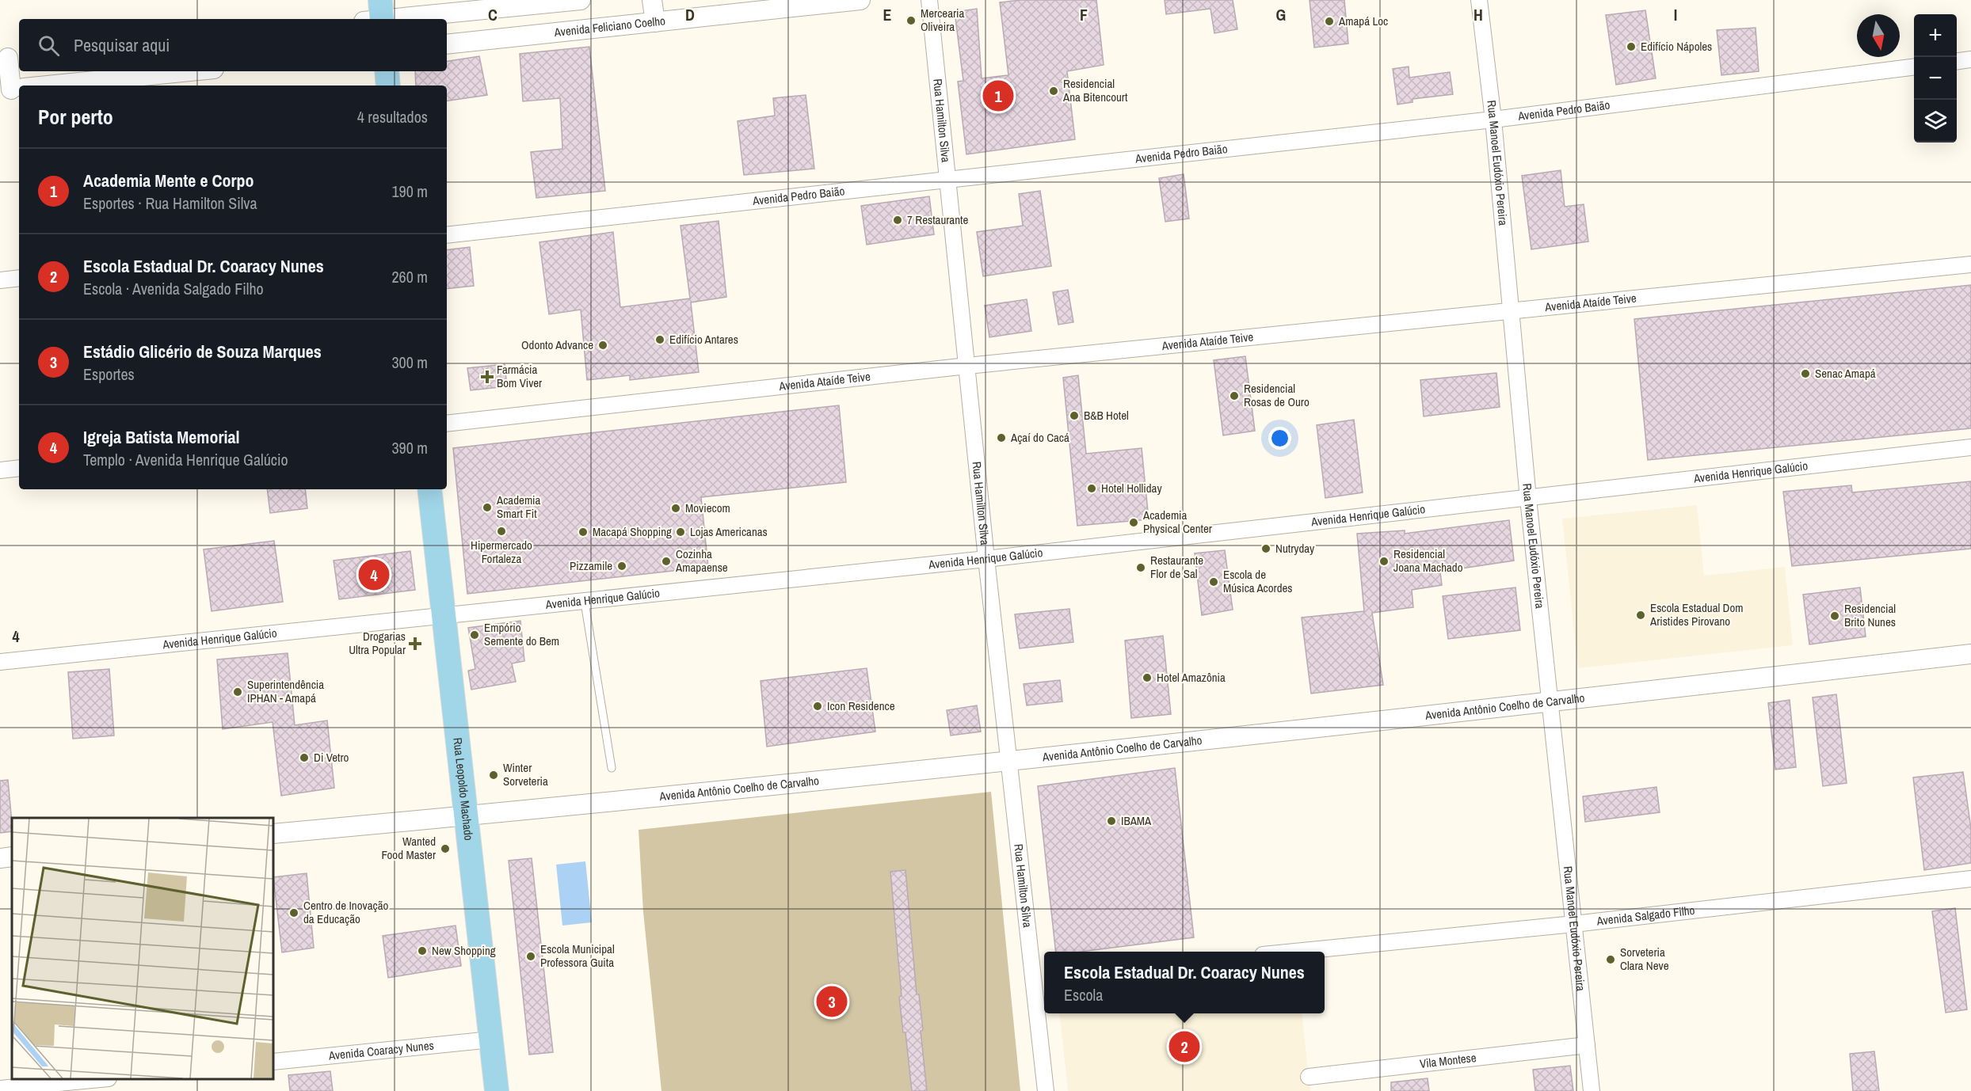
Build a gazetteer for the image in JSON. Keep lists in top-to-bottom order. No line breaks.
{"streets":{"main road":["Rua Leopoldo Machado"],"street":["Avenida Feliciano Coelho","Avenida Pedro Baião","Rua Hamilton Silva","Rua Manoel Eudóxio Pereira","Avenida Ataíde Teive","Avenida Henrique Galúcio","Avenida Antônio Coelho de Carvalho","Avenida Salgado Filho","Avenida Coaracy Nunes","Vila Montese"]},"crossings":[["Avenida Pedro Baião","Rua Hamilton Silva"],["Avenida Pedro Baião","Rua Manoel Eudóxio Pereira"],["Rua Hamilton Silva","Avenida Ataíde Teive"],["Rua Hamilton Silva","Avenida Henrique Galúcio"],["Rua Hamilton Silva","Avenida Antônio Coelho de Carvalho"],["Rua Manoel Eudóxio Pereira","Avenida Ataíde Teive"],["Rua Manoel Eudóxio Pereira","Avenida Henrique Galúcio"],["Rua Manoel Eudóxio Pereira","Avenida Antônio Coelho de Carvalho"],["Rua Manoel Eudóxio Pereira","Avenida Salgado Filho"],["Rua Manoel Eudóxio Pereira","Vila Montese"],["Avenida Henrique Galúcio","Rua Leopoldo Machado"],["Avenida Antônio Coelho de Carvalho","Rua Leopoldo Machado"],["Rua Leopoldo Machado","Avenida Coaracy Nunes"]],"places":{"other":["Mercearia Oliveira","Amapá Loc","Edifício Nápoles","Residencial Ana Bitencourt","7 Restaurante","Edifício Antares","Odonto Advance","Senac Amapá","Residencial Rosas de Ouro","B&B Hotel","Açaí do Cacá","Hotel Holliday","Academia Smart Fit","Moviecom","Academia Physical Center","Hipermercado Fortaleza","Macapá Shopping","Lojas Americanas","Nutryday","Cozinha Amapaense","Residencial Joana Machado","Pizzamile","Restaurante Flor de Sal","Escola de Música Acordes","Escola Estadual Dom Aristides Pirovano","Residencial Brito Nunes","Empório Semente do Bem","Hotel Amazônia","Superintendência IPHAN - Amapá","Icon Residence","Di Vetro","Winter Sorveteria","IBAMA","Wanted Food Master","Centro de Inovação da Educação","New Shopping","Escola Municipal Professora Guita","Sorveteria Clara Neve"],"health":["Farmácia Bom Viver","Drogarias Ultra Popular"]},"north":"bottom","page":{"map_buttons":["+","−"],"search":"Pesquisar aqui","pins":["1","4","3","2"],"heading":["Por perto","4 resultados"],"list":[{"mark":"1","name":"Academia Mente e Corpo","note":"Esportes · Rua Hamilton Silva","value":"190 m"},{"mark":"2","name":"Escola Estadual Dr. Coaracy Nunes","note":"Escola · Avenida Salgado Filho","value":"260 m"},{"mark":"3","name":"Estádio Glicério de Souza Marques","note":"Esportes","value":"300 m"},{"mark":"4","name":"Igreja Batista Memorial","note":"Templo · Avenida Henrique Galúcio","value":"390 m"}],"popup":["Escola Estadual Dr. Coaracy Nunes","Escola"]},"grid":{"columns":["C","D","E","F","G","H","I"],"rows":["4"]}}
